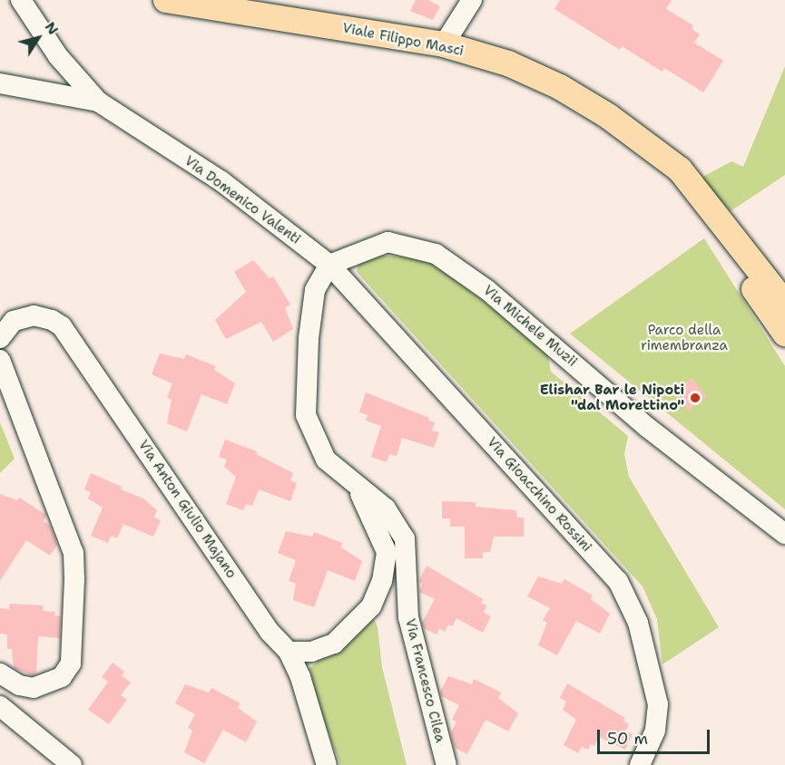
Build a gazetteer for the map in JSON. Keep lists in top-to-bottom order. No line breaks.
{"streets":{"main road":["Viale Filippo Masci"],"street":["Via Domenico Valenti","Via Michele Muzii","Via Gioacchino Rossini","Via Anton Giulio Majano","Via Francesco Cilea"]},"crossings":[["Via Domenico Valenti","Via Michele Muzii"],["Via Domenico Valenti","Via Gioacchino Rossini"],["Via Domenico Valenti","Via Francesco Cilea"],["Via Michele Muzii","Via Gioacchino Rossini"],["Via Michele Muzii","Via Francesco Cilea"],["Via Gioacchino Rossini","Via Francesco Cilea"],["Via Anton Giulio Majano","Via Francesco Cilea"]],"parks":["Parco della rimembranza"],"places":["Elishar Bar le Nipoti \"dal Morettino\""],"scale_bar":"50 m","north":"top right"}
